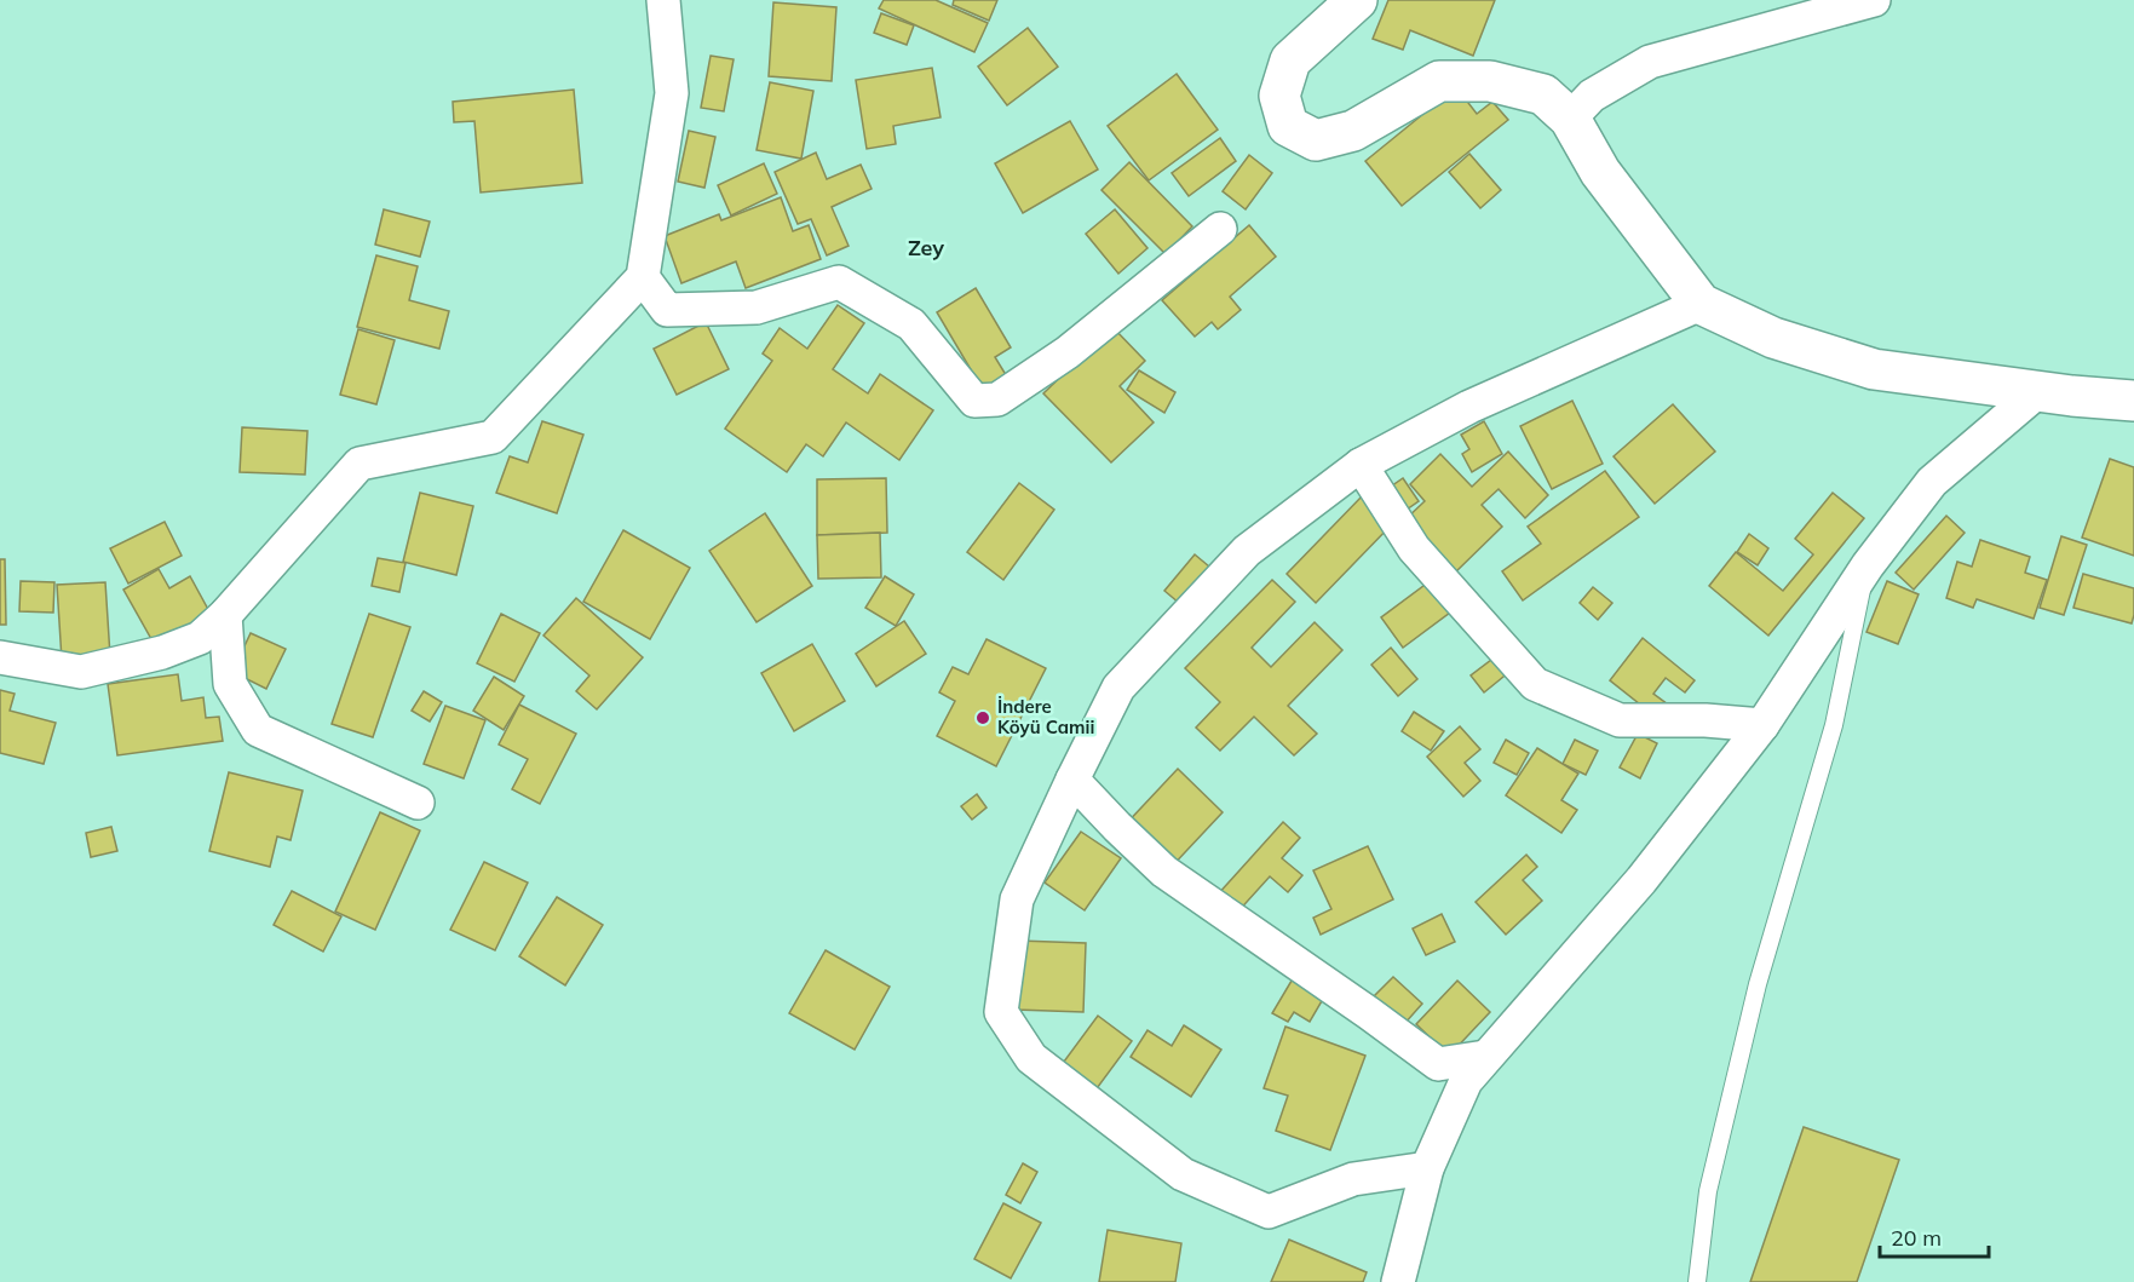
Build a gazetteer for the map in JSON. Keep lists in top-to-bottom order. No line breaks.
{"districts":["Zey"],"places":["İndere Köyü Camii"],"scale_bar":"20 m"}
